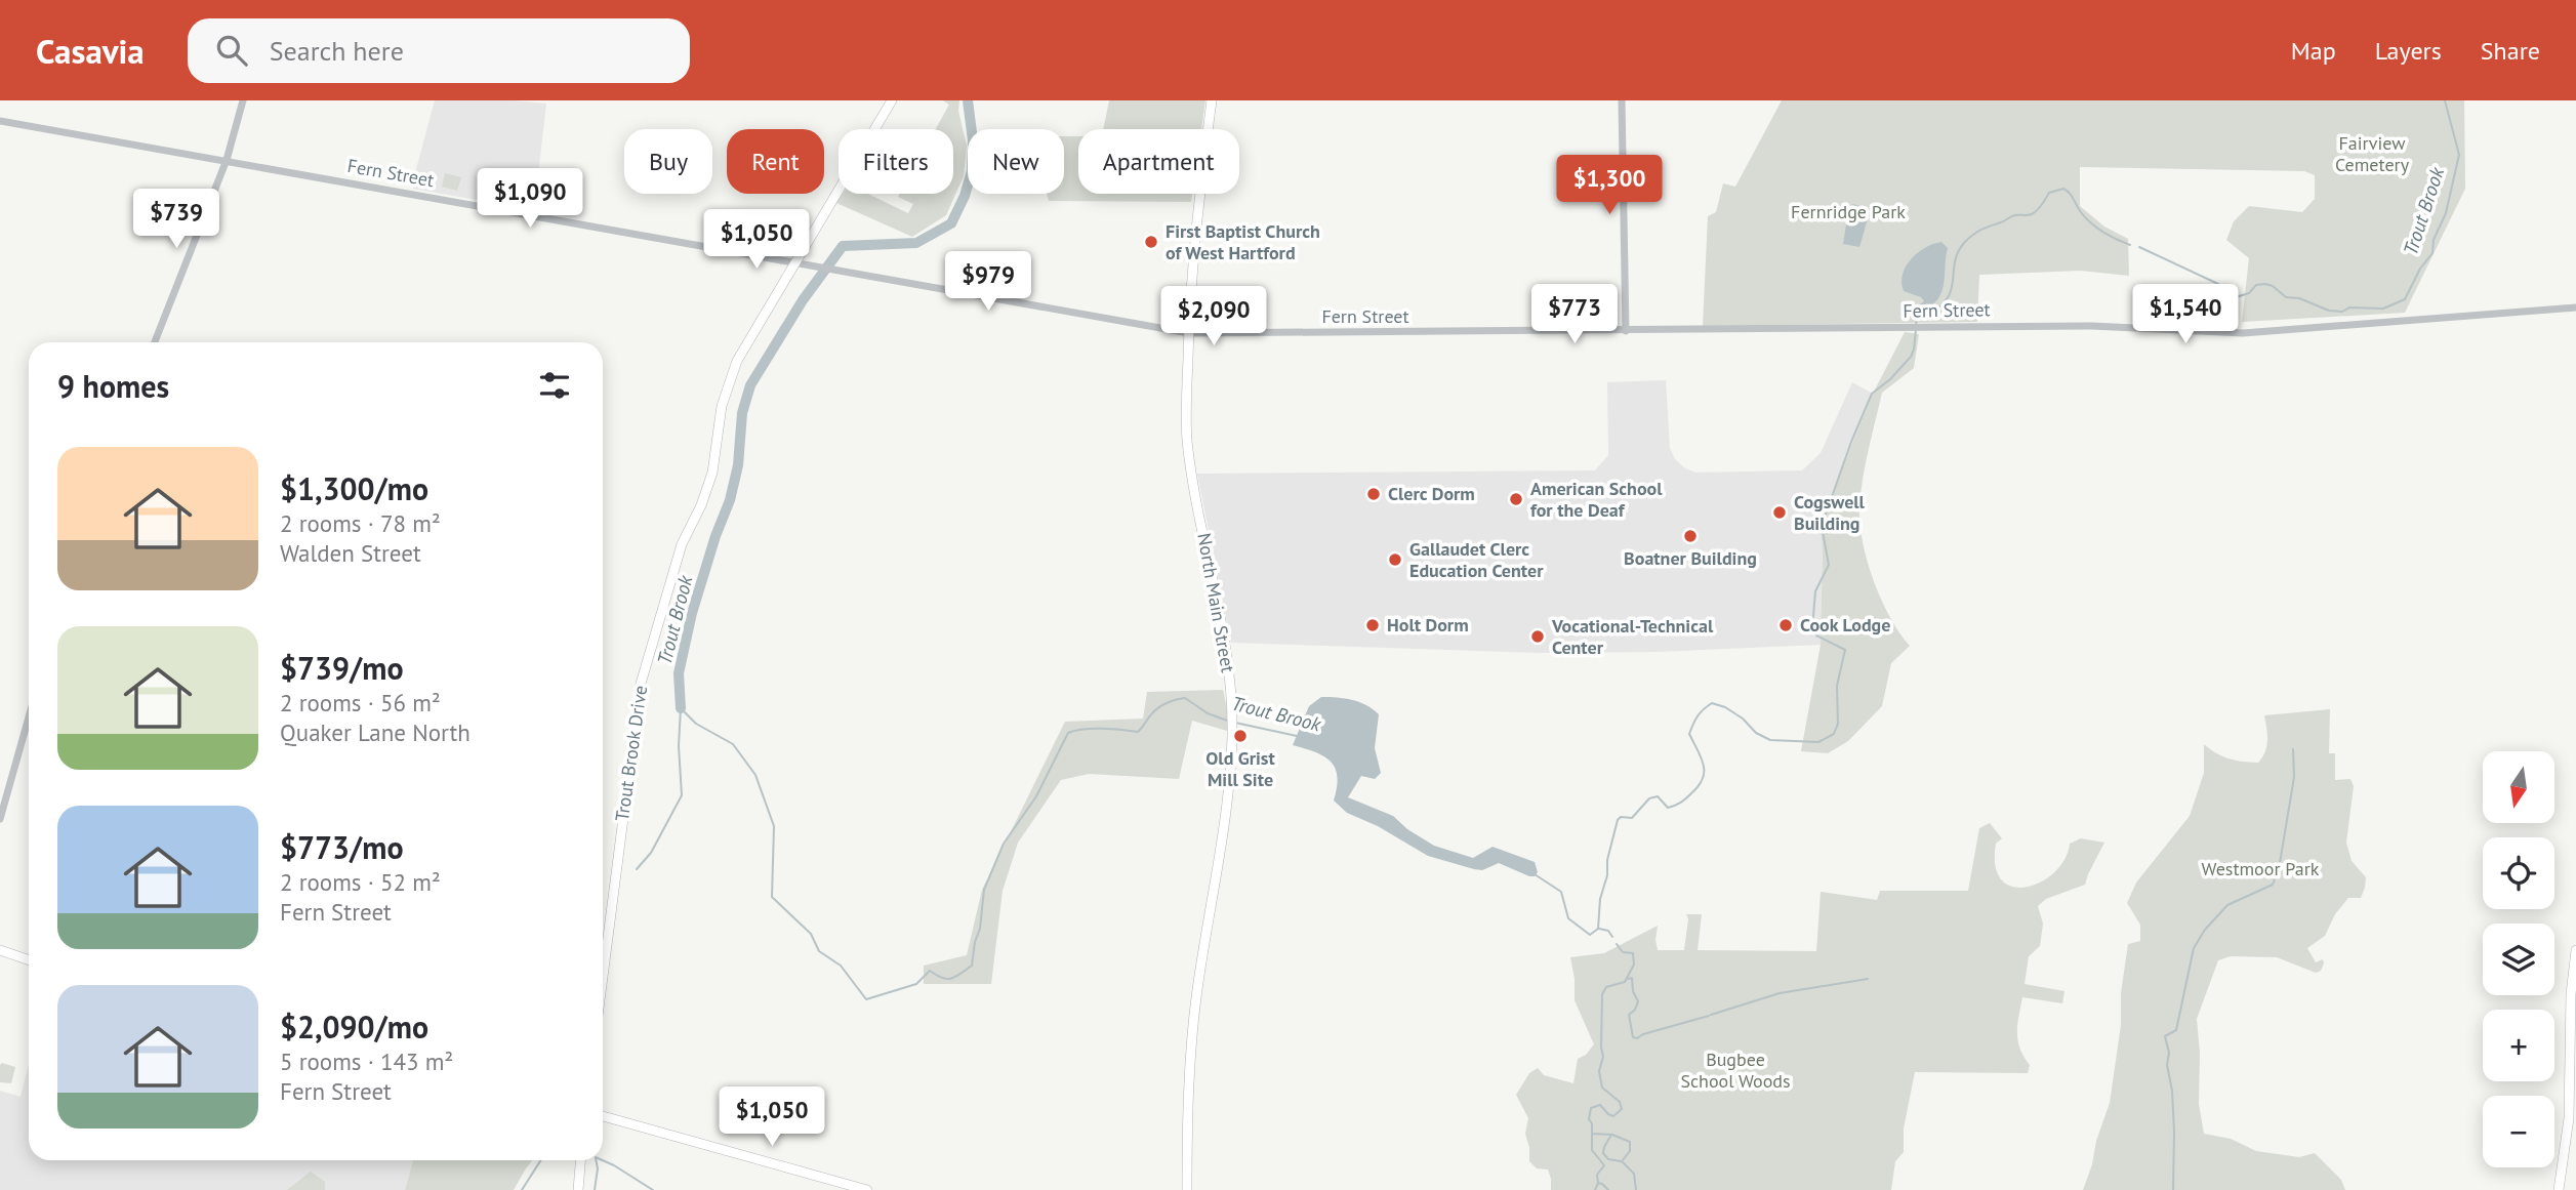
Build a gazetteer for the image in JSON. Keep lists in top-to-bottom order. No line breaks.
{"streets":{"main road":["North Main Street","Trout Brook Drive"],"street":["Fern Street"]},"crossings":[["Fern Street","North Main Street"],["Fern Street","Trout Brook Drive"]],"water":["Trout Brook"],"parks":["Fairview Cemetery","Fernridge Park","Westmoor Park","Bugbee School Woods"],"places":["First Baptist Church of West Hartford","Clerc Dorm","American School for the Deaf","Cogswell Building","Boatner Building","Gallaudet Clerc Education Center","Holt Dorm","Cook Lodge","Vocational-Technical Center","Old Grist Mill Site"],"north":"bottom","page":{"header":"Casavia","search":"Search here","nav":["Map","Layers","Share"],"chip":["Buy","Rent","Filters","New","Apartment"],"price":["$1,300","$1,090","$739","$1,050","$979","$773","$1,540","$2,090","$1,050"],"heading":"9 homes","list":[{"name":"$1,300/mo","note":"2 rooms · 78 m² · Walden Street"},{"name":"$739/mo","note":"2 rooms · 56 m² · Quaker Lane North"},{"name":"$773/mo","note":"2 rooms · 52 m² · Fern Street"},{"name":"$2,090/mo","note":"5 rooms · 143 m² · Fern Street"}],"map_buttons":["+","−"]}}
